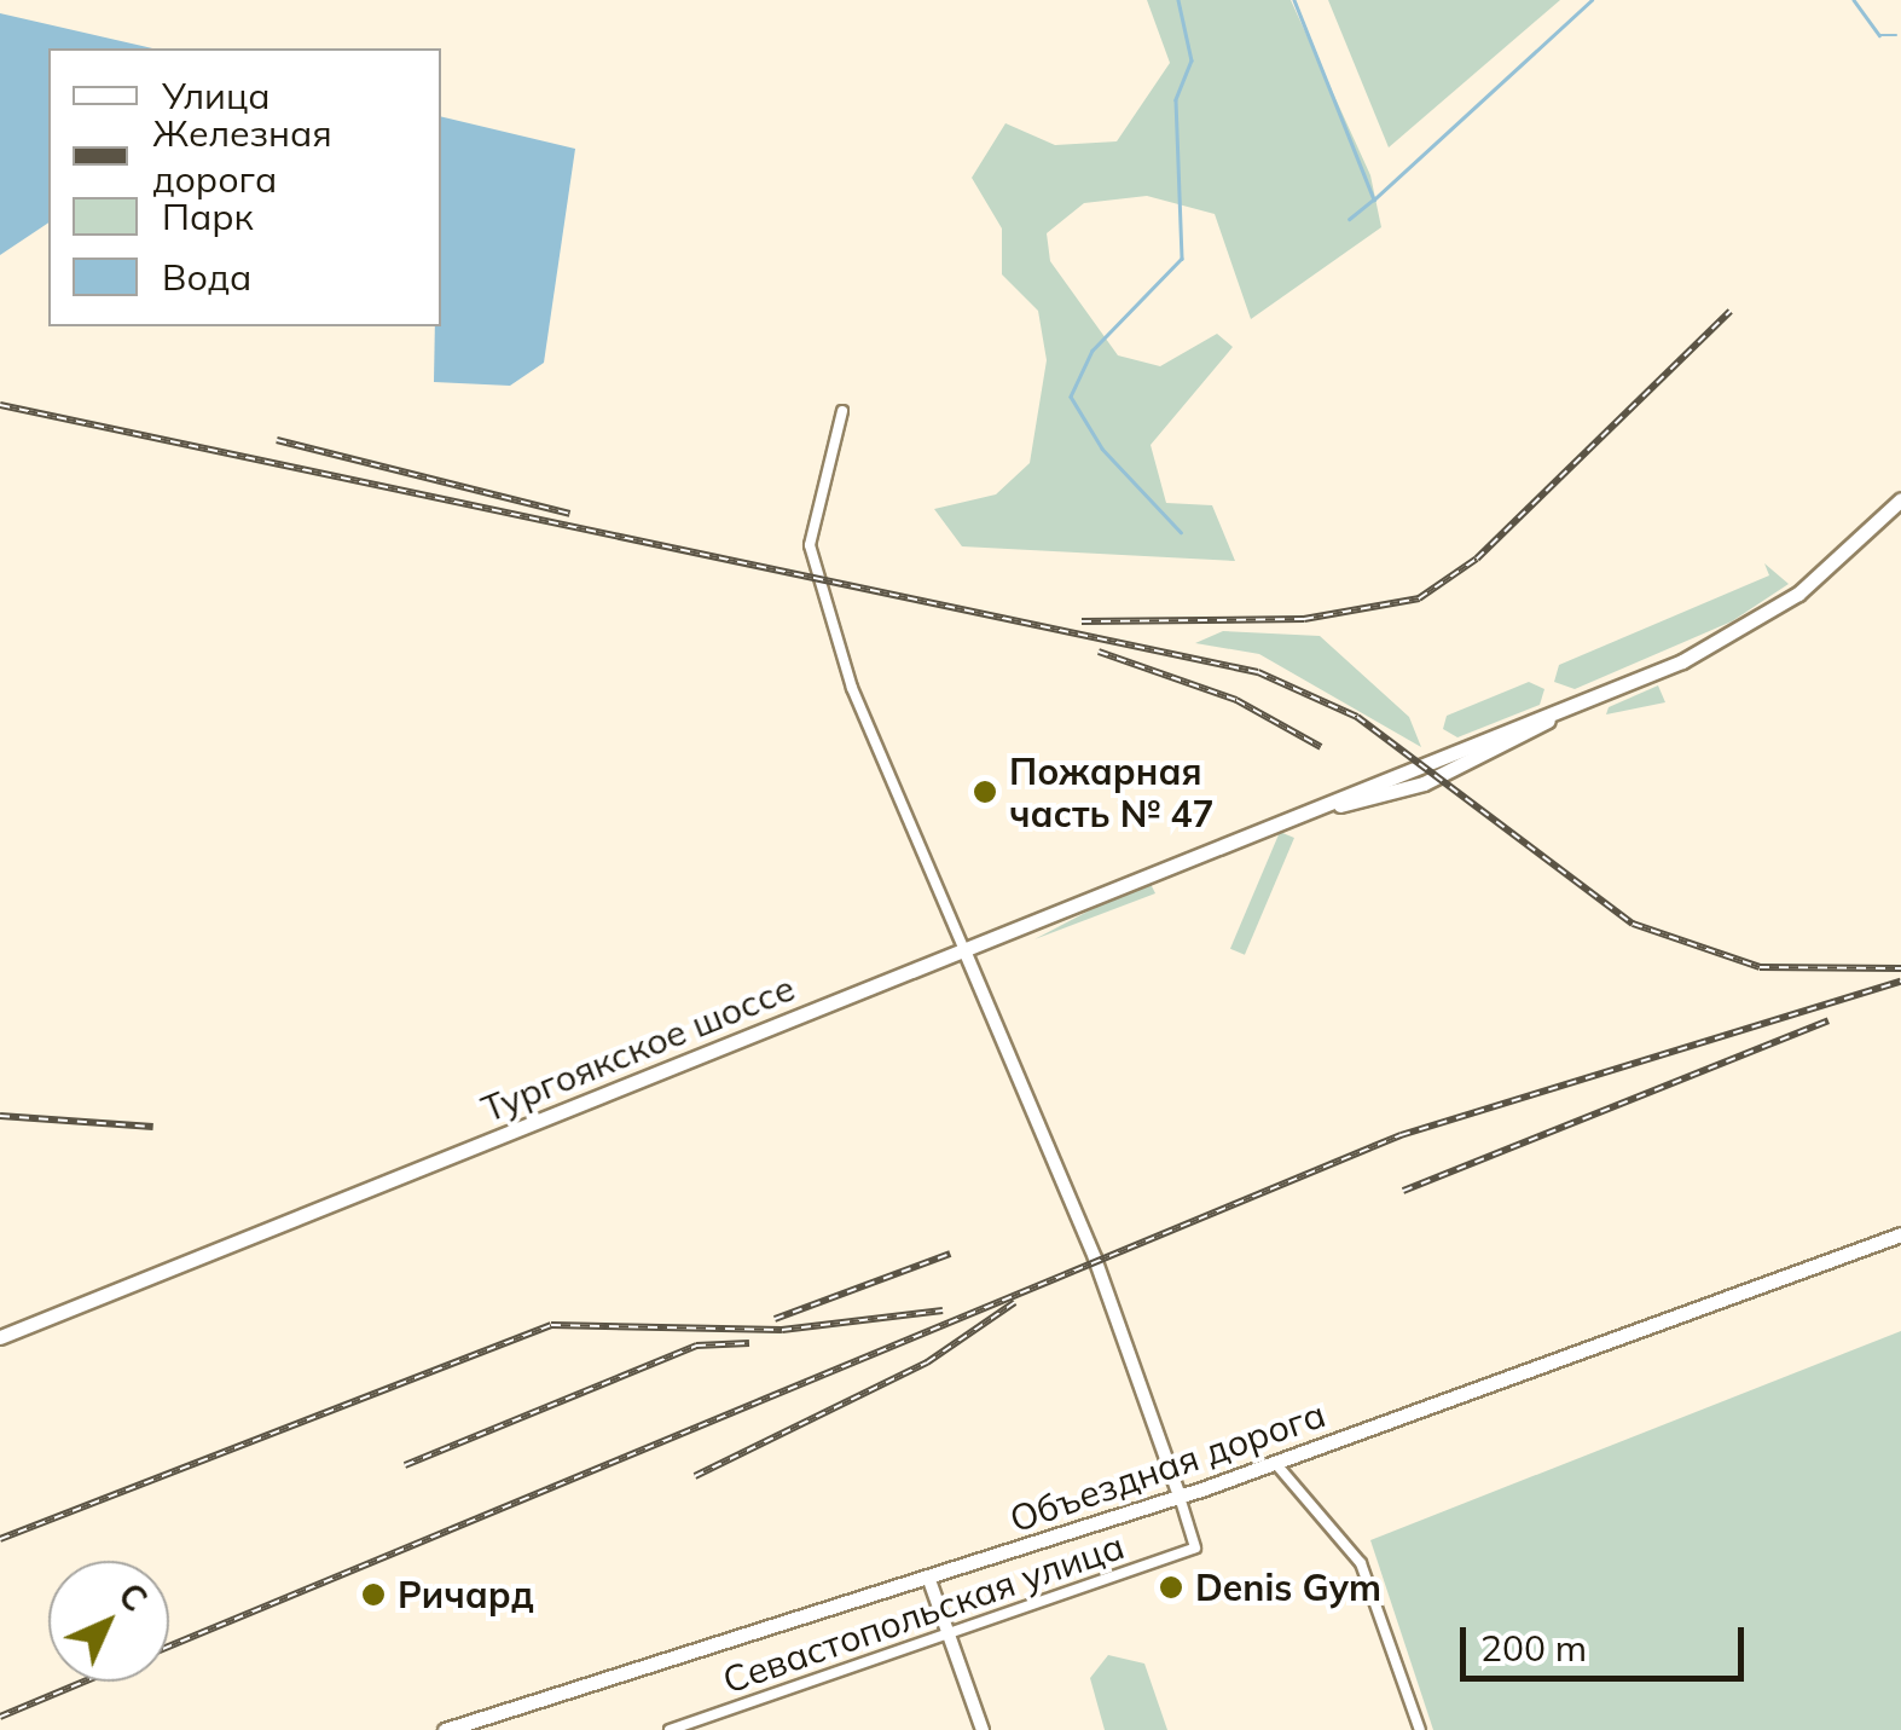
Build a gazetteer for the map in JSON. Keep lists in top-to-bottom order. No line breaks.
{"streets":{"main road":["Тургоякское шоссе","Объездная дорога"],"street":["Севастопольская улица"]},"crossings":[["Объездная дорога","Севастопольская улица"]],"places":["Пожарная часть № 47","Denis Gym","Ричард"],"legend":["Улица","Железная дорога","Парк","Вода"],"scale_bar":"200 m","north":"top right"}
